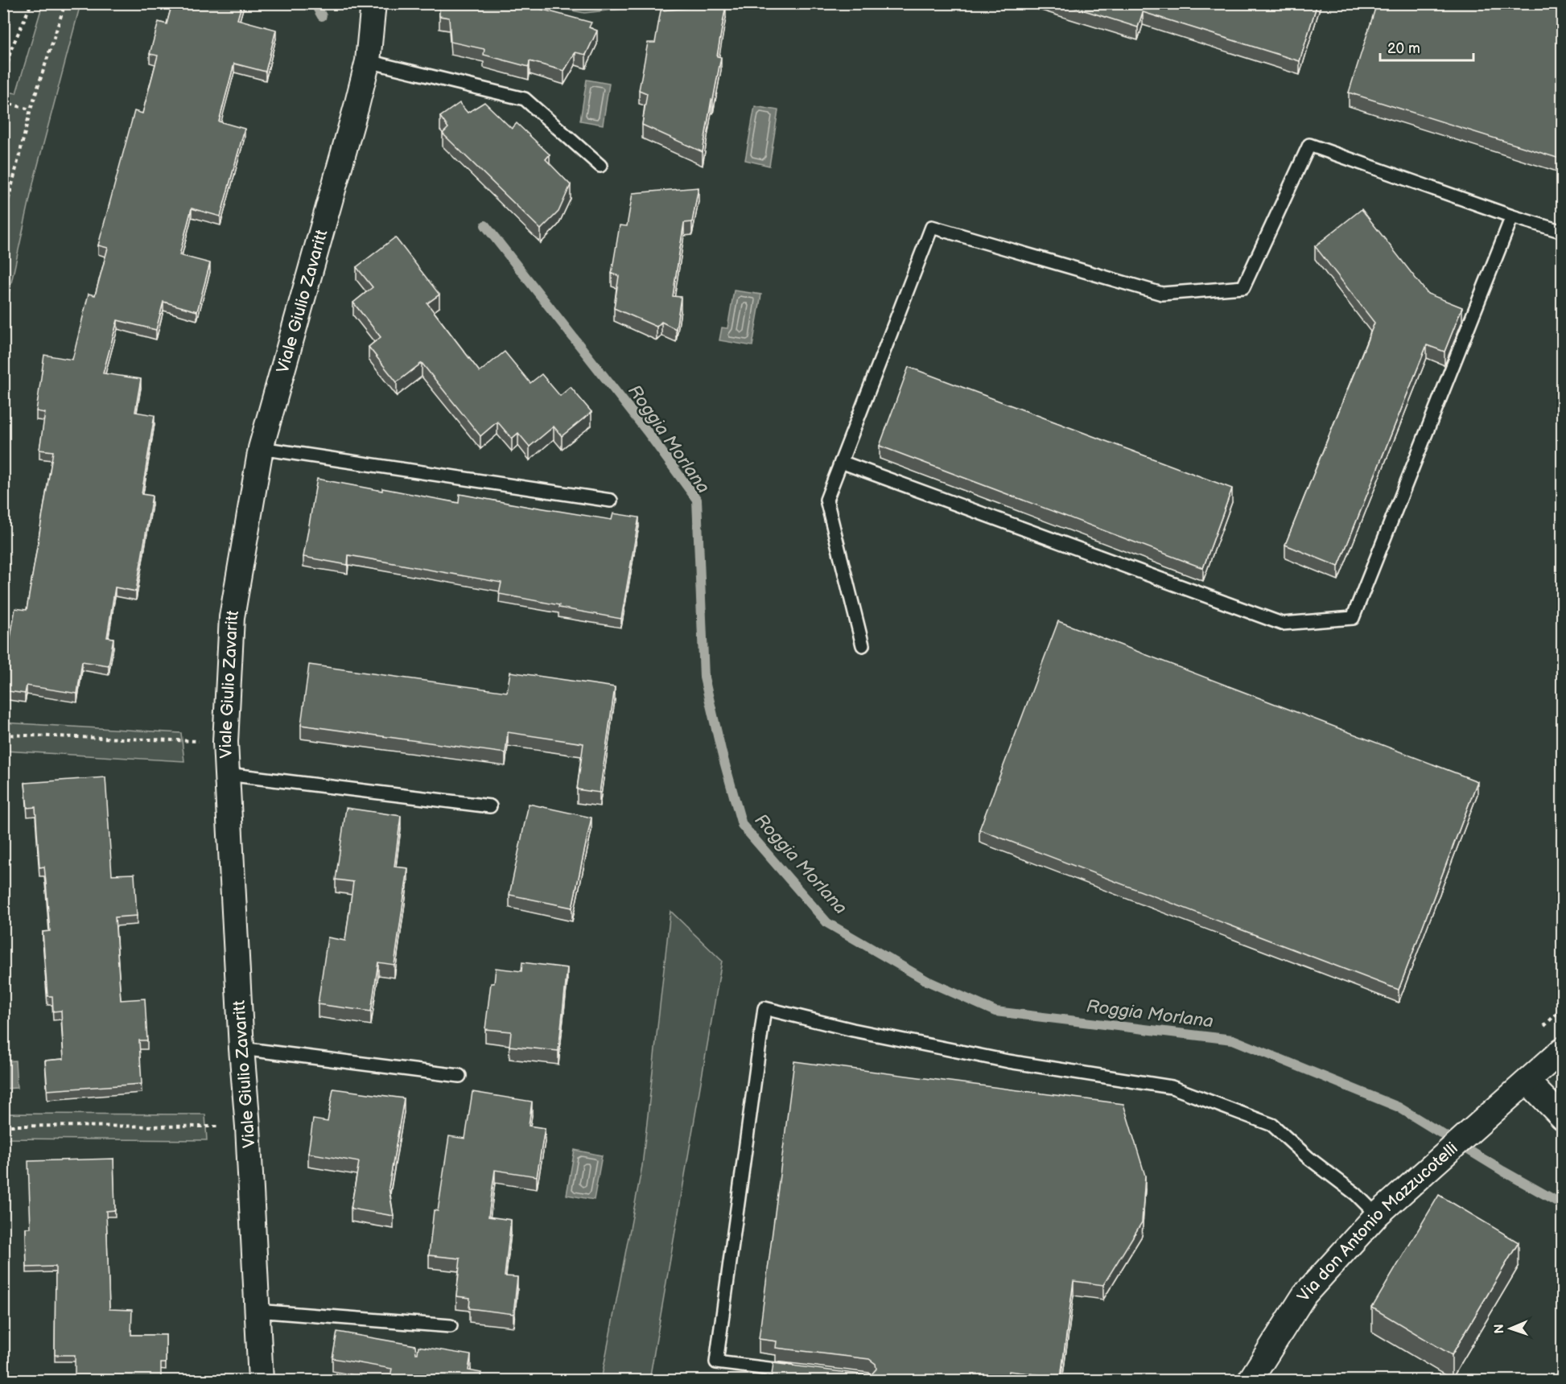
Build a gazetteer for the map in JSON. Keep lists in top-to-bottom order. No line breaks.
{"streets":{"street":["Viale Giulio Zavaritt","Via don Antonio Mazzucotelli"]},"water":["Roggia Morlana"],"scale_bar":"20 m","north":"left"}
